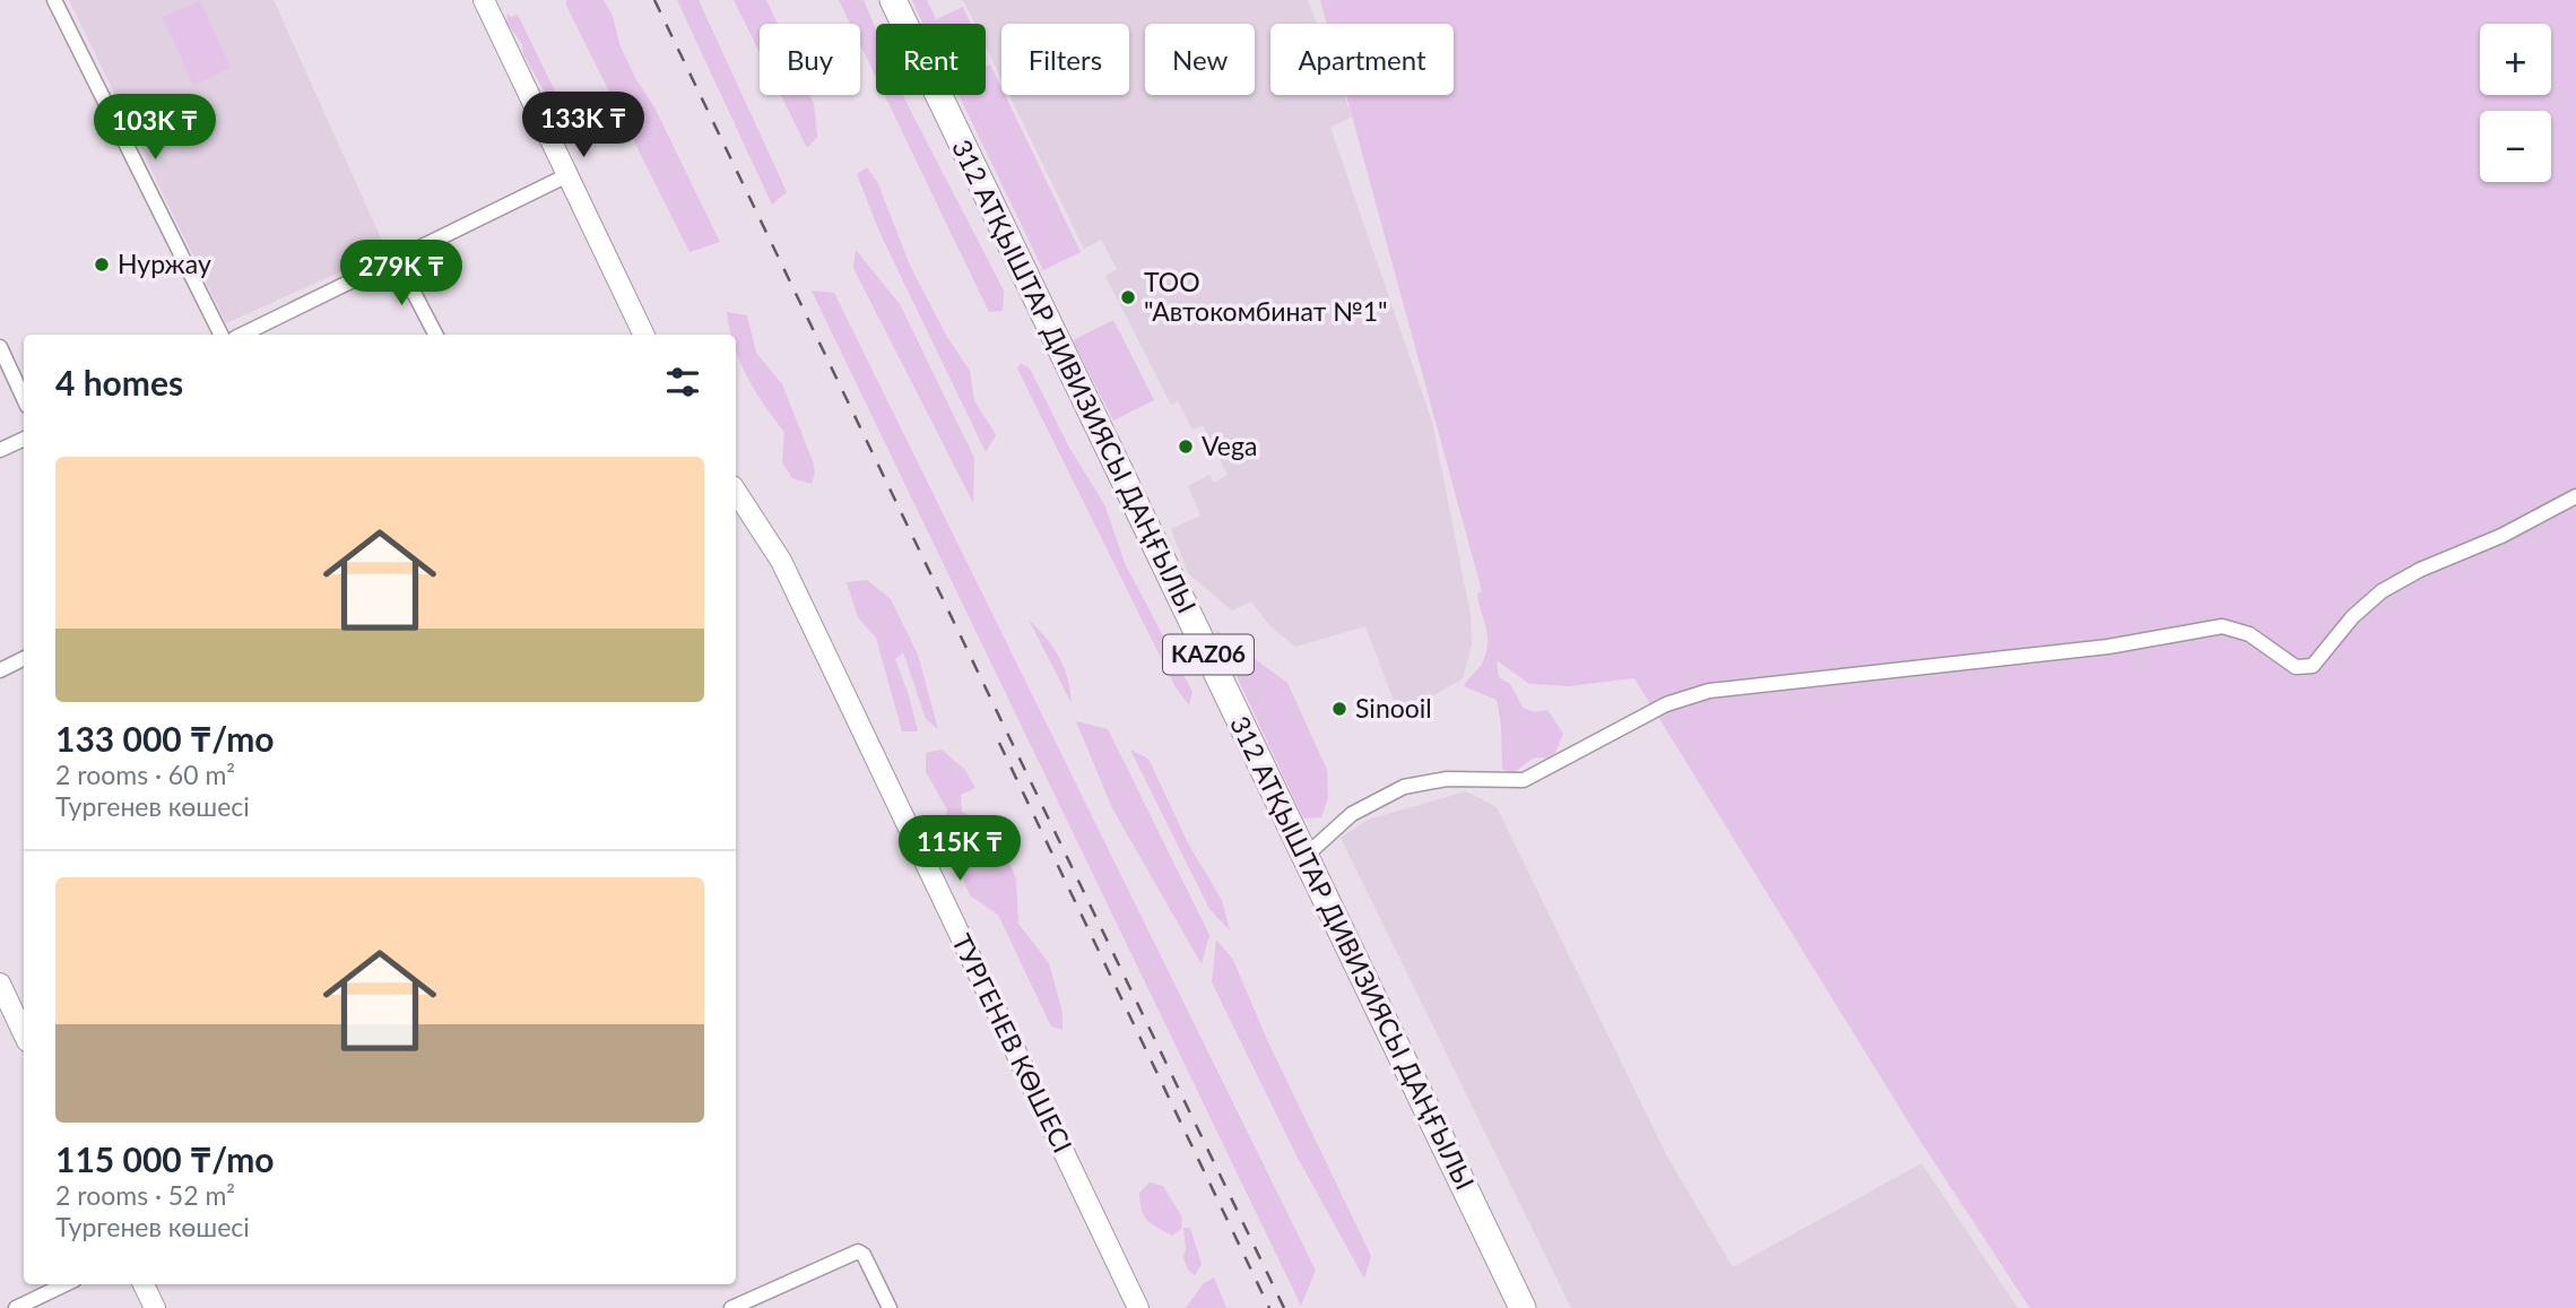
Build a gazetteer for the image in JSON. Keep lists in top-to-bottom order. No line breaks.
{"streets":{"highway":["312 АТҚЫШТАР ДИВИЗИЯСЫ ДАҢҒЫЛЫ","KАZ06"],"main road":["ТУРГЕНЕВ КӨШЕСІ"]},"places":["Нуржау","ТОО \"Автокомбинат №1\"","Vega","Sinooil"],"page":{"map_buttons":["+","−"],"chip":["Buy","Rent","Filters","New","Apartment"],"price":["133K ₸","103K ₸","279K ₸","115K ₸"],"heading":"4 homes","list":[{"name":"133 000 ₸/mo","note":"2 rooms · 60 m² · Тургенев көшесі"},{"name":"115 000 ₸/mo","note":"2 rooms · 52 m² · Тургенев көшесі"}]}}
